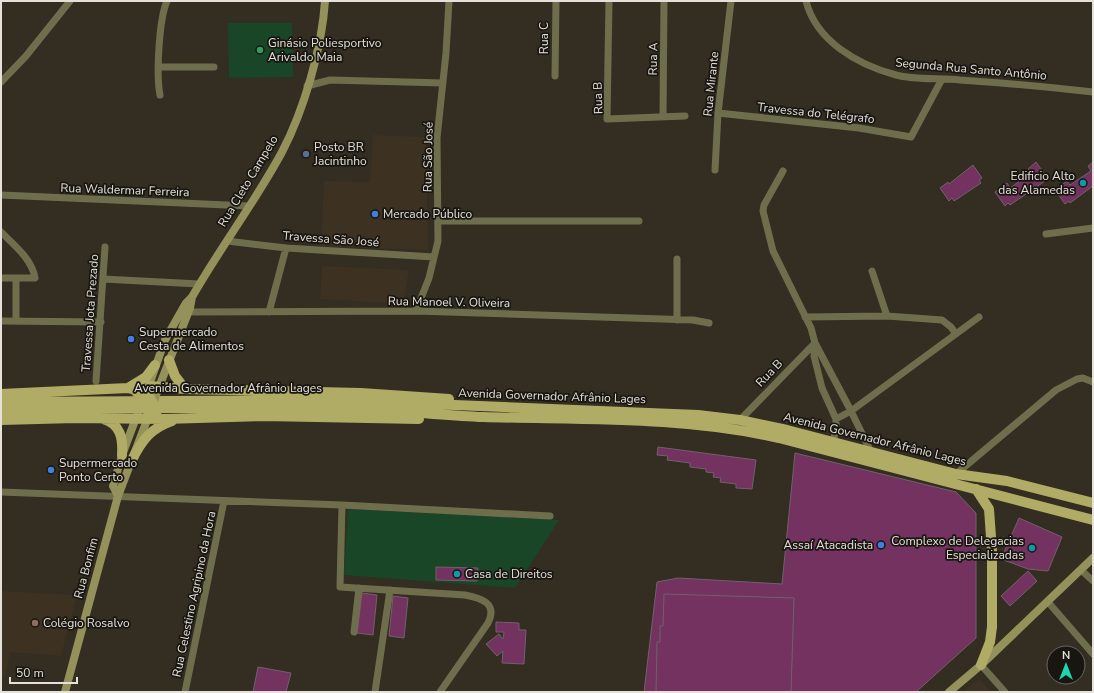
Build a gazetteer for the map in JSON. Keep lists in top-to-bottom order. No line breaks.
{"streets":{"main road":["Rua Cleto Campelo","Avenida Governador Afrânio Lages","Rua Bonfim"],"street":["Rua C","Rua A","Segunda Rua Santo Antônio","Rua Mirante","Rua B","Travessa do Telégrafo","Rua São José","Rua Waldermar Ferreira","Travessa São José","Rua Manoel V. Oliveira","Travessa Jota Prezado","Rua Celestino Agripino da Hora"]},"crossings":[["Rua A","Rua B"],["Segunda Rua Santo Antônio","Travessa do Telégrafo"],["Rua Mirante","Travessa do Telégrafo"],["Rua B","Avenida Governador Afrânio Lages"],["Rua São José","Travessa São José"],["Rua São José","Rua Manoel V. Oliveira"],["Rua Cleto Campelo","Rua Waldermar Ferreira"],["Rua Cleto Campelo","Travessa São José"],["Rua Cleto Campelo","Rua Manoel V. Oliveira"],["Rua Cleto Campelo","Rua Bonfim"]],"places":["Ginásio Poliesportivo Arivaldo Maia","Posto BR Jacintinho","Edificio Alto das Alamedas","Mercado Público","Supermercado Cesta de Alimentos","Supermercado Ponto Certo","Assaí Atacadista","Complexo de Delegacias Especializadas","Casa de Direitos","Colégio Rosalvo"],"scale_bar":"50 m","north":"top"}
